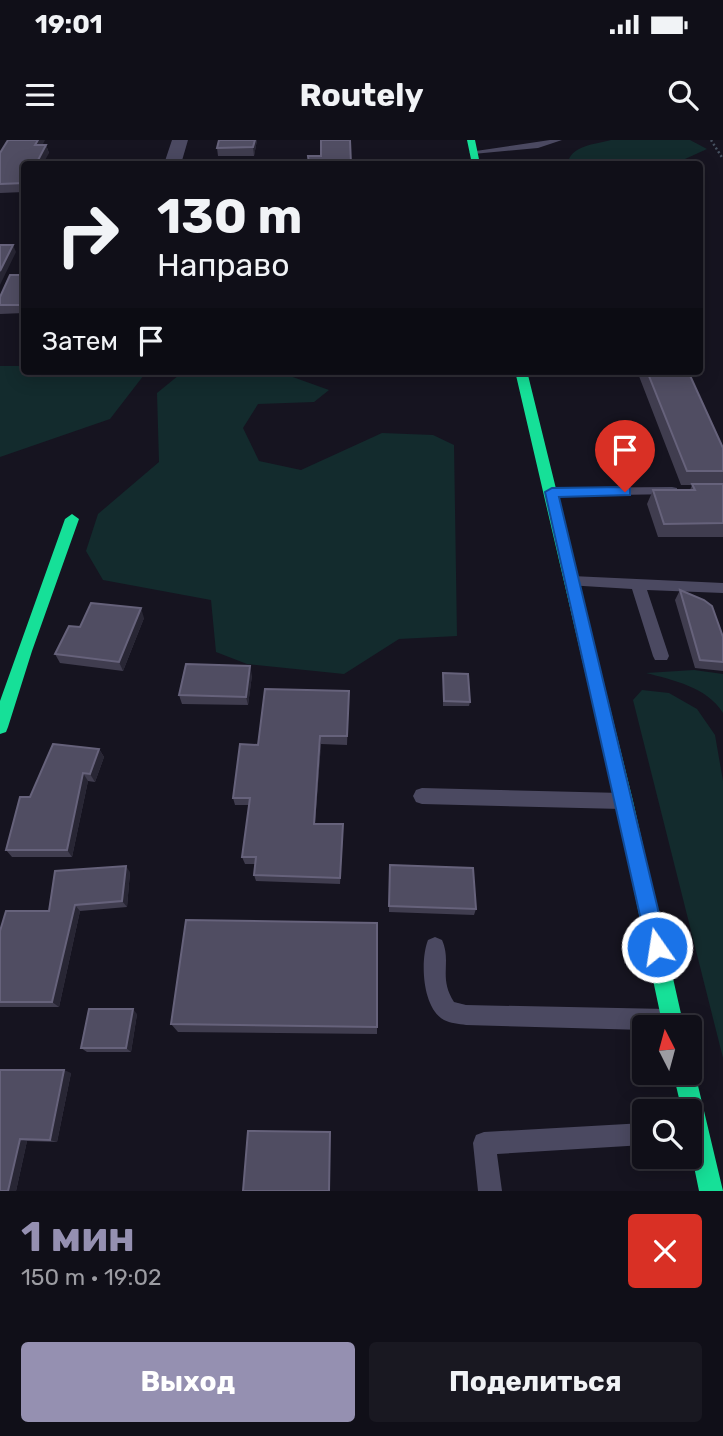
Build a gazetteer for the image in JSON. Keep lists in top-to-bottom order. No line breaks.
{"north":"top","page":{"status":"19:01","header":"Routely","turn":["130 m","Направо"],"then":"Затем","heading":["1 мин","150 m · 19:02"],"buttons":["Выход","Поделиться"]}}
